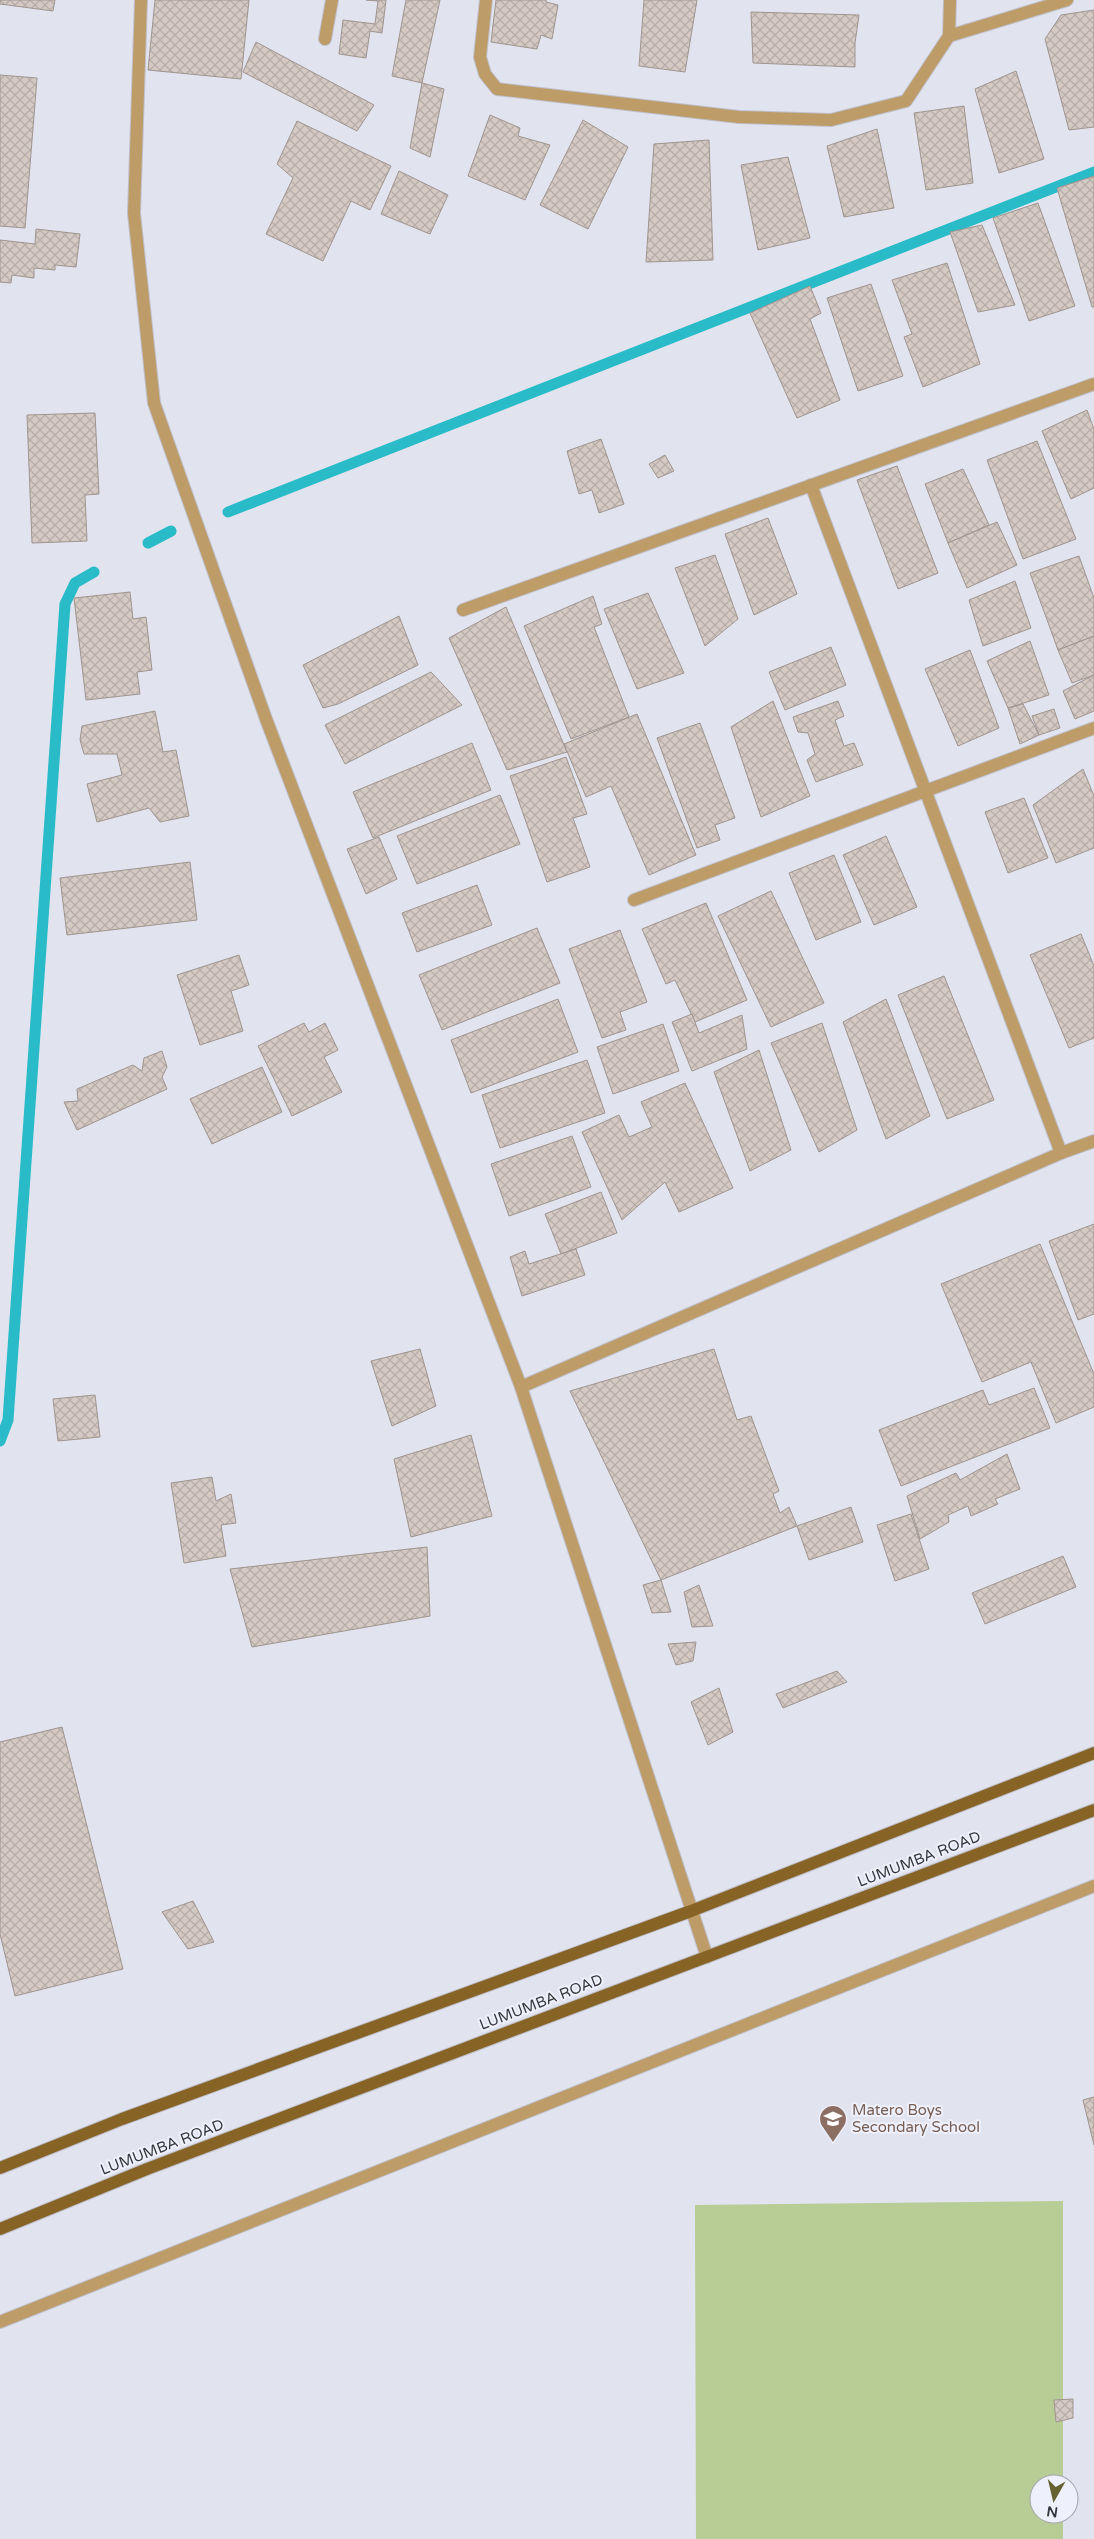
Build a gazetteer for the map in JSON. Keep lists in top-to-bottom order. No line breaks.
{"streets":{"main road":["LUMUMBA ROAD"]},"places":{"school or university":["Matero Boys Secondary School"]},"north":"bottom"}
